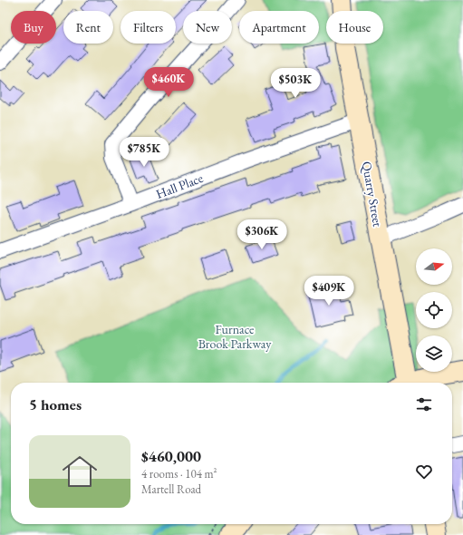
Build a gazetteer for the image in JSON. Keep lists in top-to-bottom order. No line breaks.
{"streets":{"main road":["Quarry Street"],"street":["Hall Place"]},"crossings":[["Hall Place","Quarry Street"]],"parks":["Furnace Brook Parkway"],"north":"right","page":{"chip":["Buy","Rent","Filters","New","Apartment","House"],"price":["$460K","$503K","$785K","$306K","$409K"],"heading":"5 homes","list":[{"name":"$460,000","note":"4 rooms · 104 m² · Martell Road"}]}}
